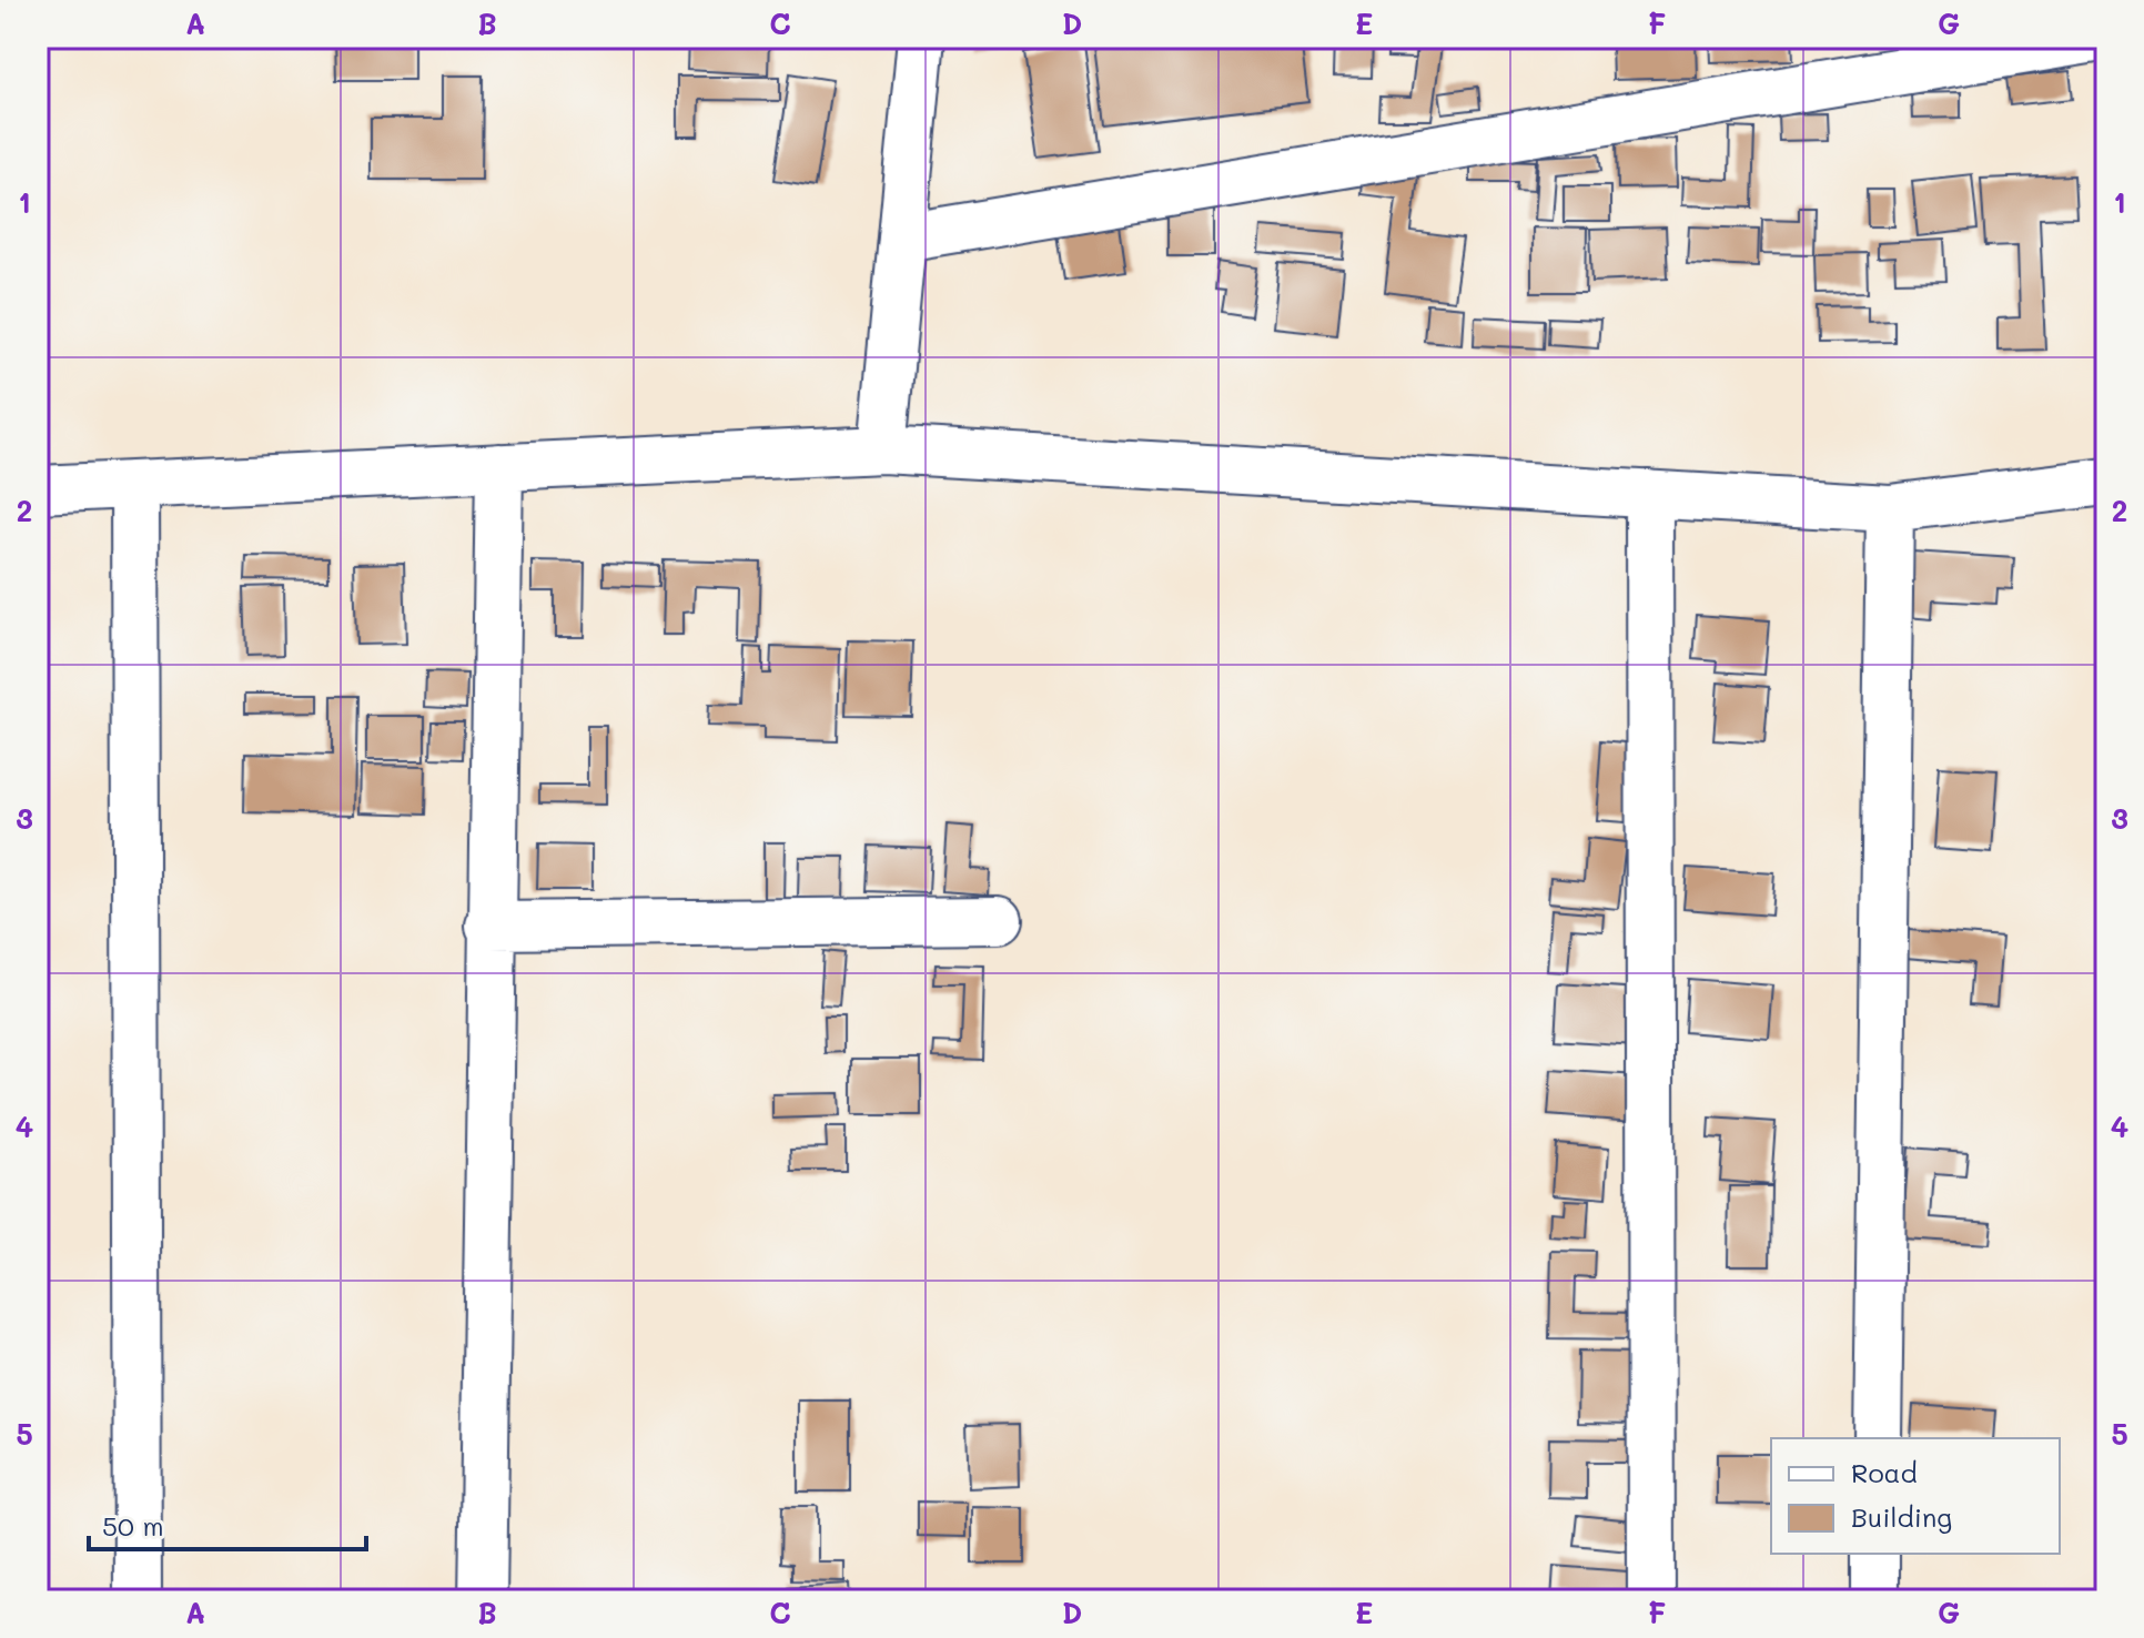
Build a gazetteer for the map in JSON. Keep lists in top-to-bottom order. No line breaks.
{"legend":["Road","Building"],"scale_bar":"50 m","grid":{"columns":["A","B","C","D","E","F","G"],"rows":["1","2","3","4","5"]}}
